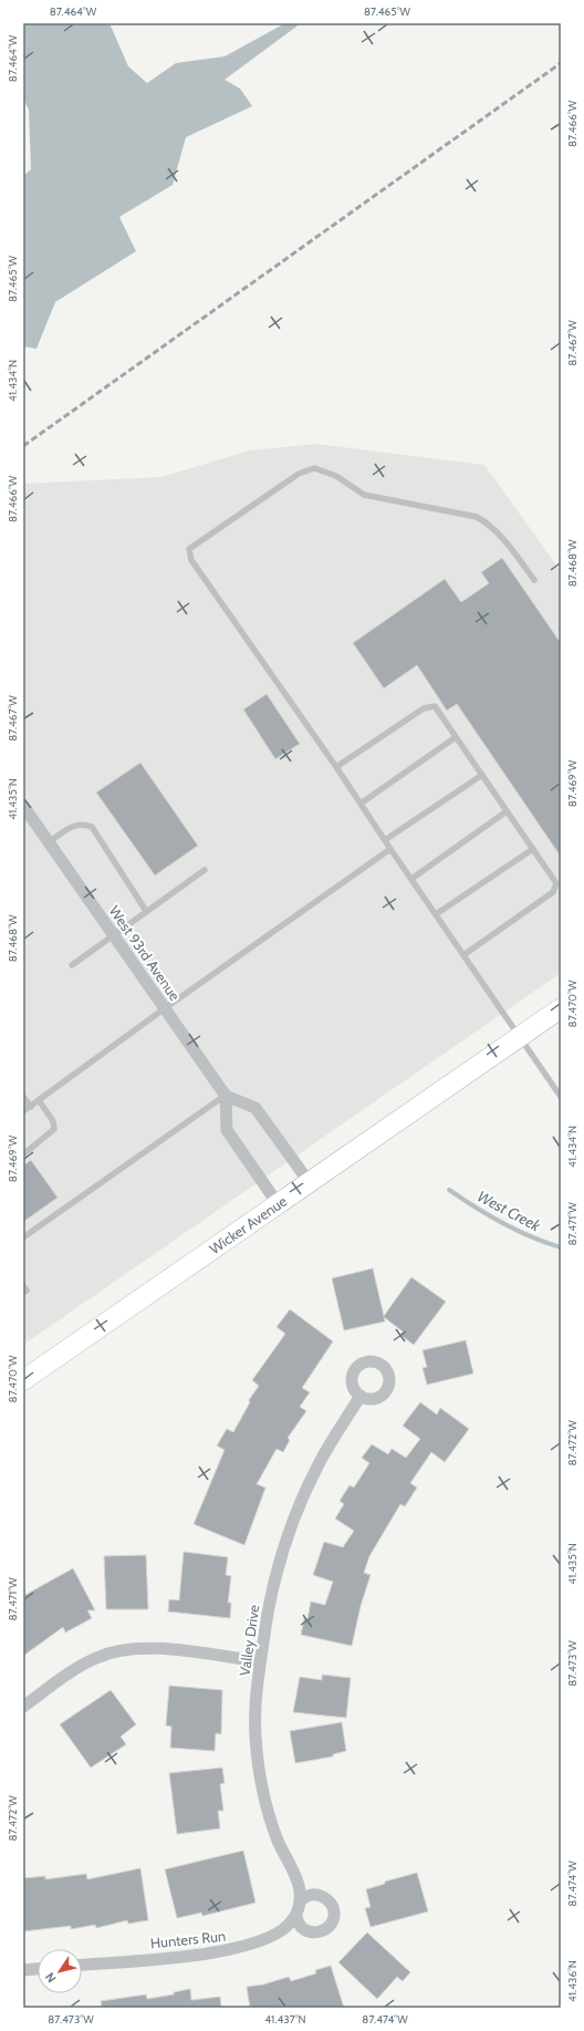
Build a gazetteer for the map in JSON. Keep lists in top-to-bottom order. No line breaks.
{"streets":{"highway":["Wicker Avenue"],"street":["West 93rd Avenue","Valley Drive","Hunters Run"]},"crossings":[["Valley Drive","Hunters Run"]],"water":["West Creek"],"north":"bottom left","coordinates":["87.464°W","87.465°W","87.466°W","87.467°W","41.434°N","87.468°W","87.469°W","41.435°N","87.470°W","87.471°W","87.472°W","87.473°W","87.474°W","41.436°N","41.437°N"]}
